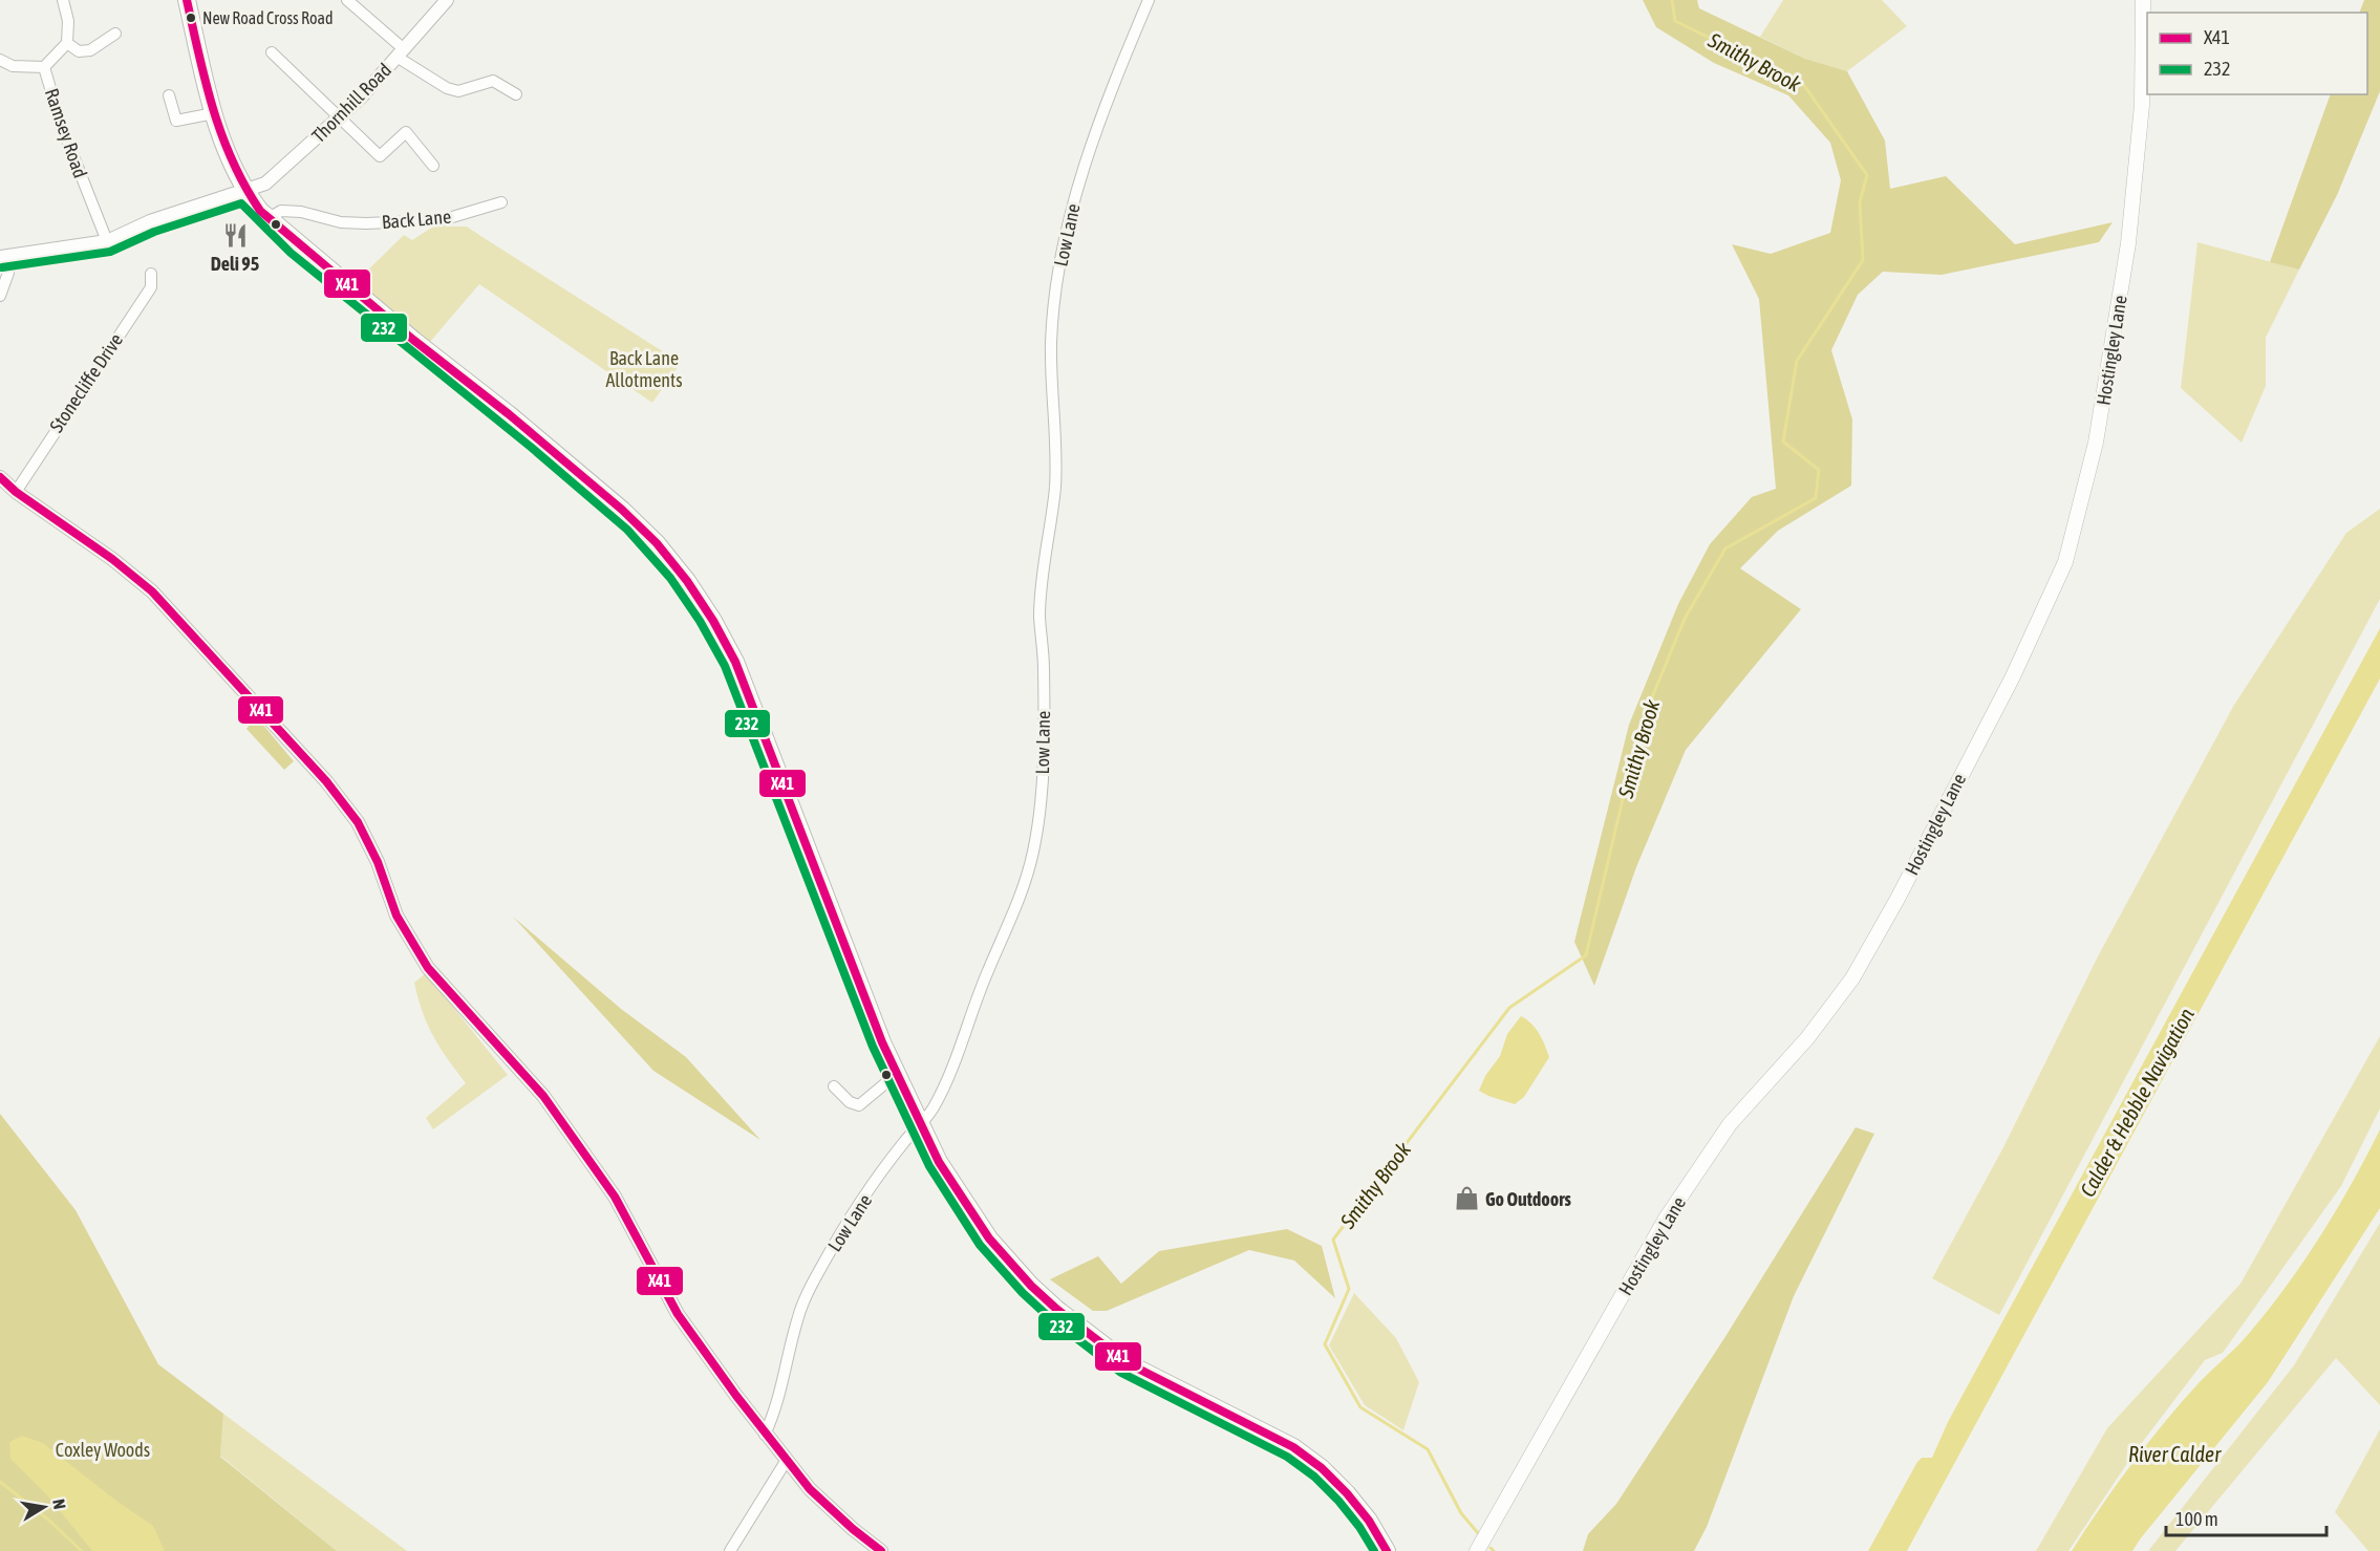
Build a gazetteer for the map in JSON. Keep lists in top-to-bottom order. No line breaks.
{"streets":{"main road":["Hostingley Lane"],"street":["Thornhill Road","Ramsey Road","Back Lane","Low Lane","Stonecliffe Drive"]},"crossings":[["Thornhill Road","Ramsey Road"]],"water":["Smithy Brook","Calder & Hebble Navigation","River Calder"],"parks":["Back Lane Allotments","Coxley Woods"],"places":{"other":["New Road Cross Road"],"restaurant":["Deli 95"],"shop":["Go Outdoors"]},"lines":["transit line X41","transit line 232"],"legend":["X41","232"],"scale_bar":"100 m","north":"right"}
